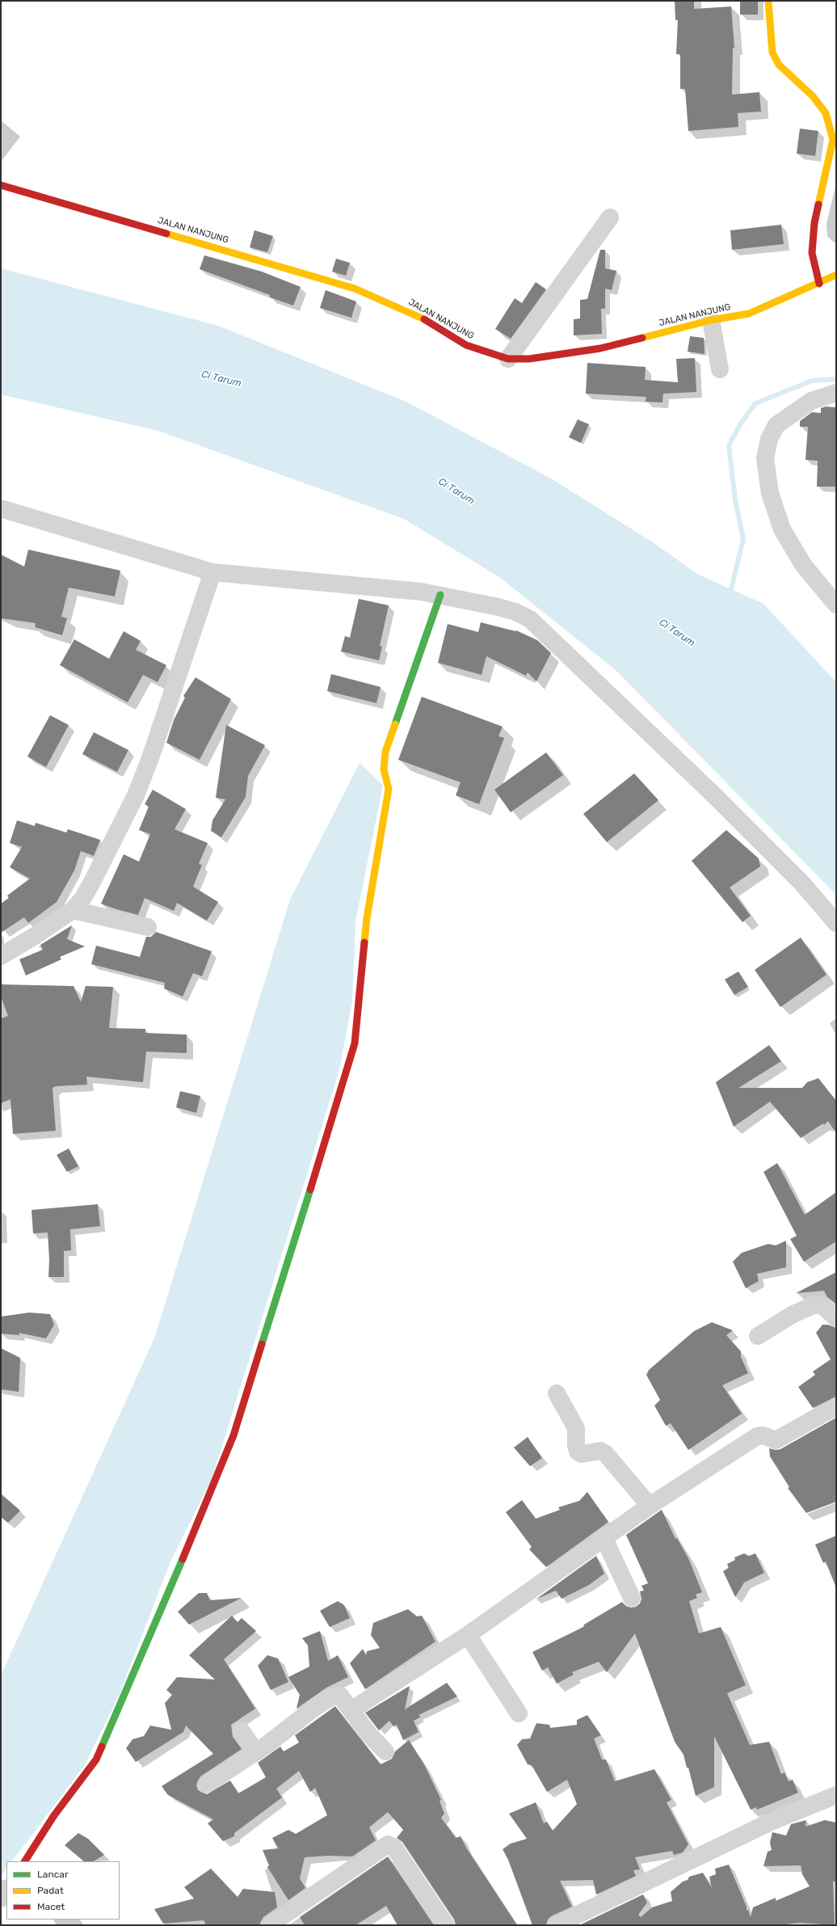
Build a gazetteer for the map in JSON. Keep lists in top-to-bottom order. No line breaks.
{"streets":{"street":["JALAN NANJUNG"]},"water":["Ci Tarum"],"legend":["Lancar","Padat","Macet"]}
